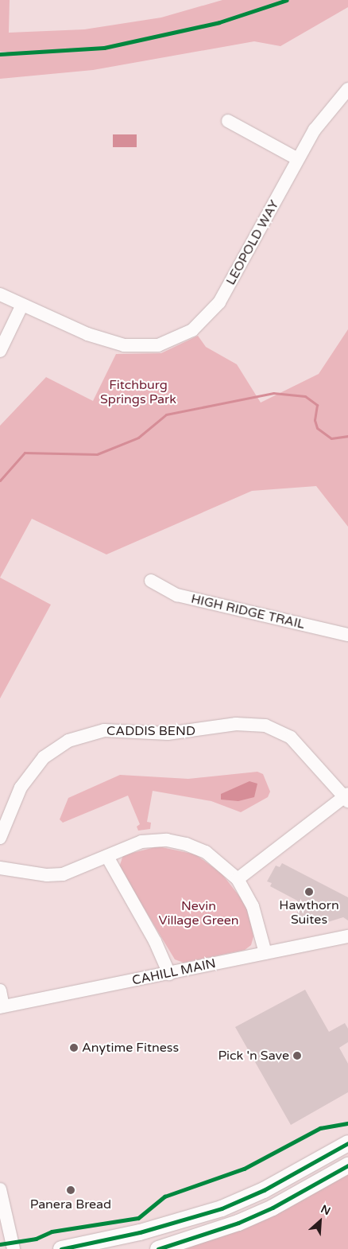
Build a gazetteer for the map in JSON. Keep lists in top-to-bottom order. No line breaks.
{"streets":{"street":["LEOPOLD WAY","HIGH RIDGE TRAIL","CADDIS BEND","CAHILL MAIN"]},"parks":["Fitchburg Springs Park","Nevin Village Green"],"places":["Hawthorn Suites","Anytime Fitness","Pick 'n Save","Panera Bread"],"north":"top right"}
